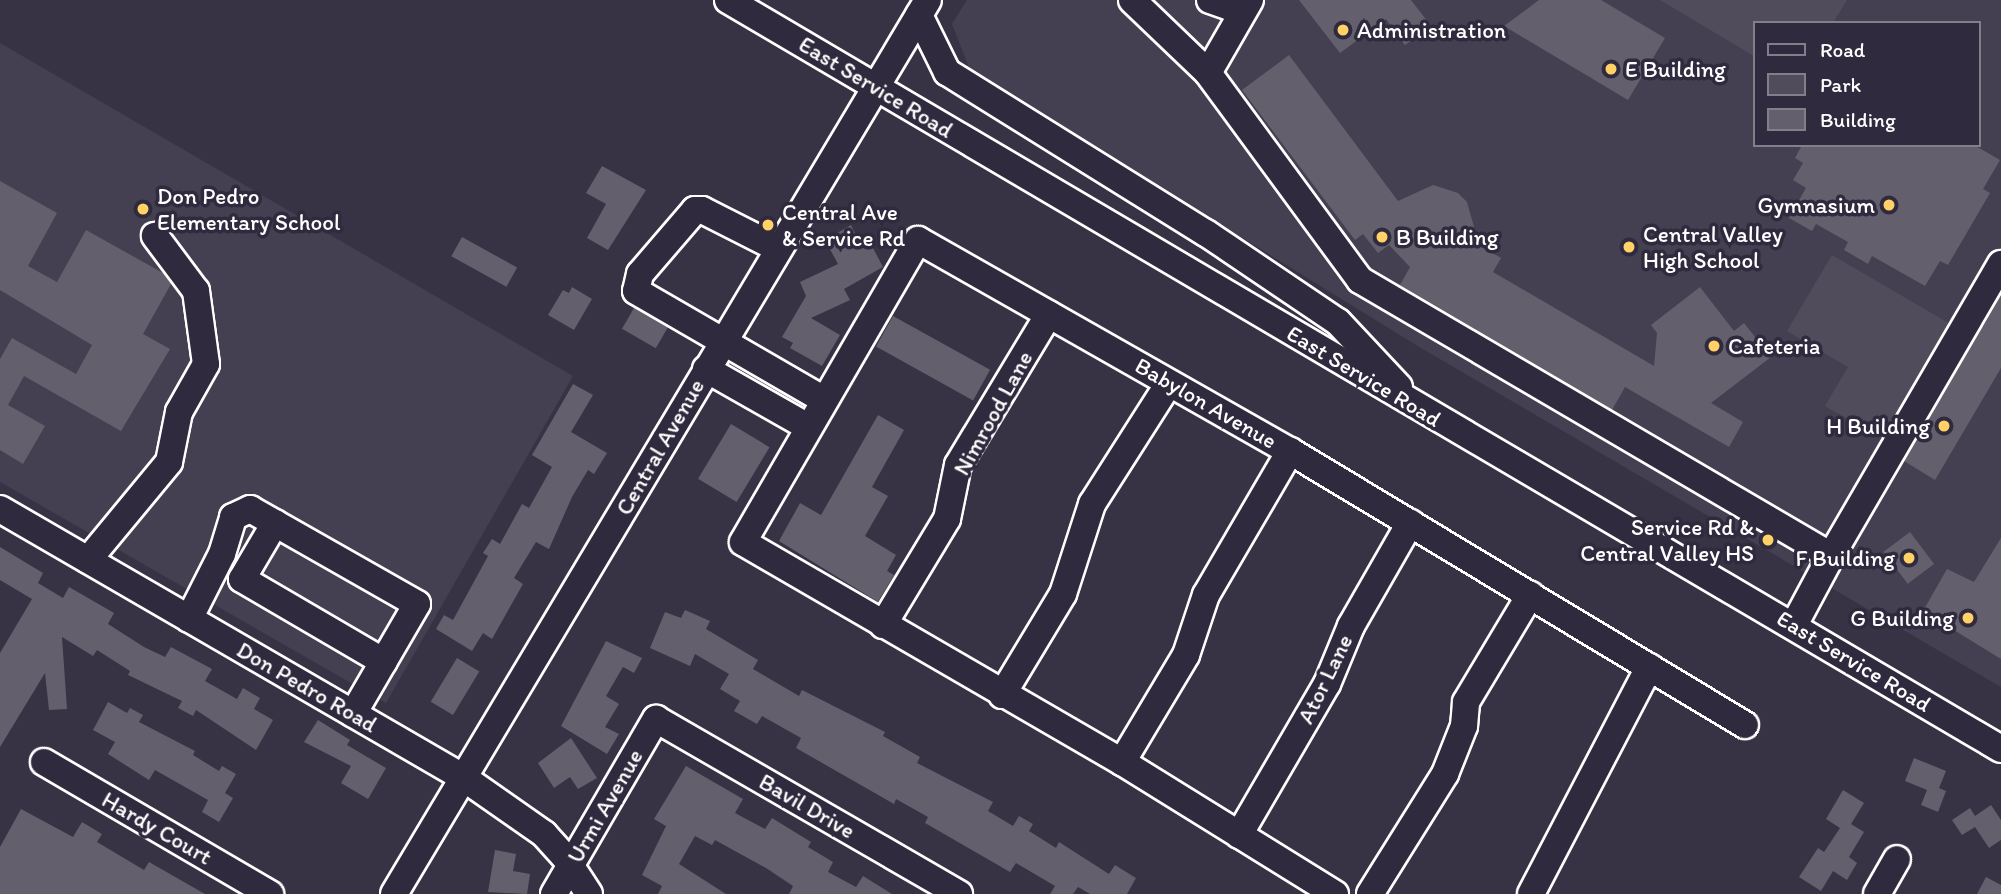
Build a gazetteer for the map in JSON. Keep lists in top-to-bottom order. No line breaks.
{"streets":{"street":["East Service Road","Babylon Avenue","Nimrood Lane","Central Avenue","Ator Lane","Don Pedro Road","Urmi Avenue","Bavil Drive","Hardy Court"]},"crossings":[["East Service Road","Central Avenue"],["Babylon Avenue","Nimrood Lane"],["Babylon Avenue","Ator Lane"],["Central Avenue","Don Pedro Road"],["Don Pedro Road","Urmi Avenue"],["Urmi Avenue","Bavil Drive"]],"places":["Administration","E Building","Gymnasium","Don Pedro Elementary School","Central Ave & Service Rd","B Building","Central Valley High School","Cafeteria","H Building","Service Rd & Central Valley HS","F Building","G Building"],"legend":["Road","Park","Building"]}
